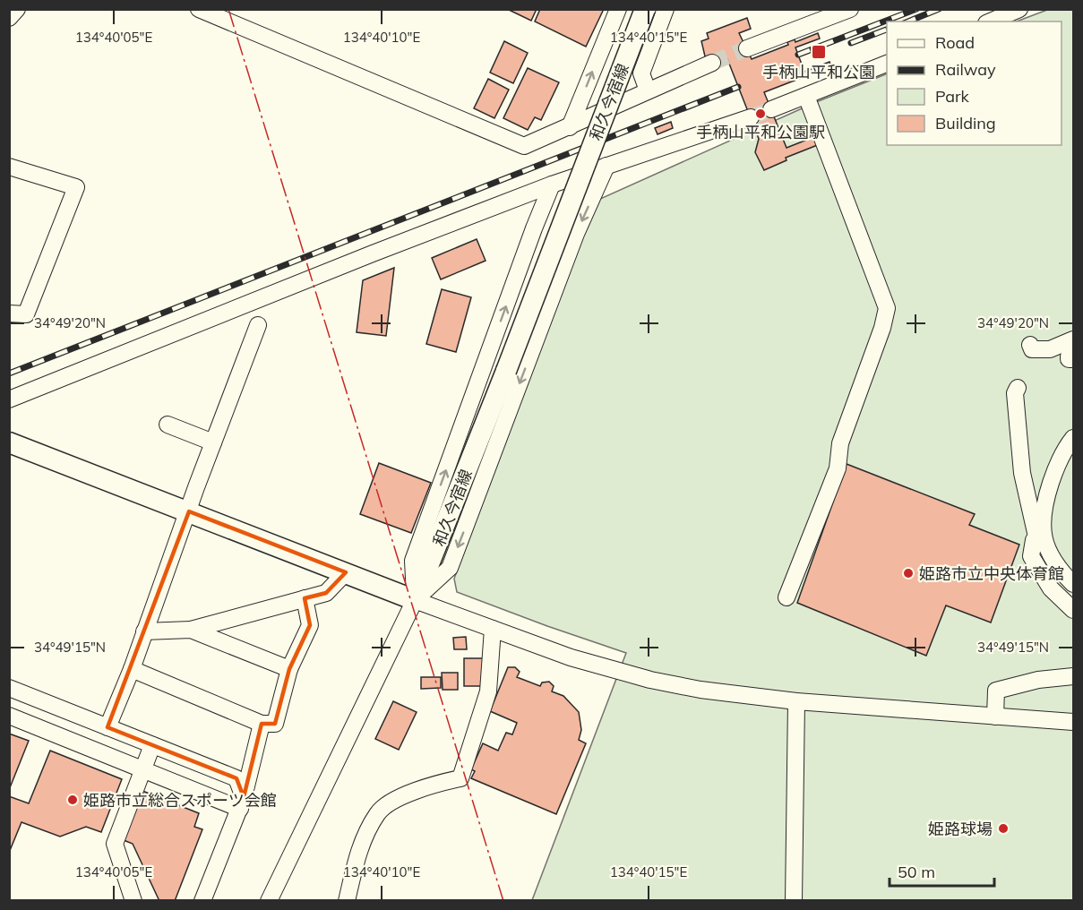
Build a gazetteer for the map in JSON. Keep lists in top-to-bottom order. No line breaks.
{"streets":{"main road":["和久今宿線"]},"places":{"transit":["手柄山平和公園"],"other":["手柄山平和公園駅","姫路市立中央体育館","姫路市立総合スポーツ会館","姫路球場"]},"legend":["Road","Railway","Park","Building"],"scale_bar":"50 m","coordinates":["134°40'05\"E","134°40'10\"E","134°40'15\"E","34°49'20\"N","34°49'15\"N"]}
